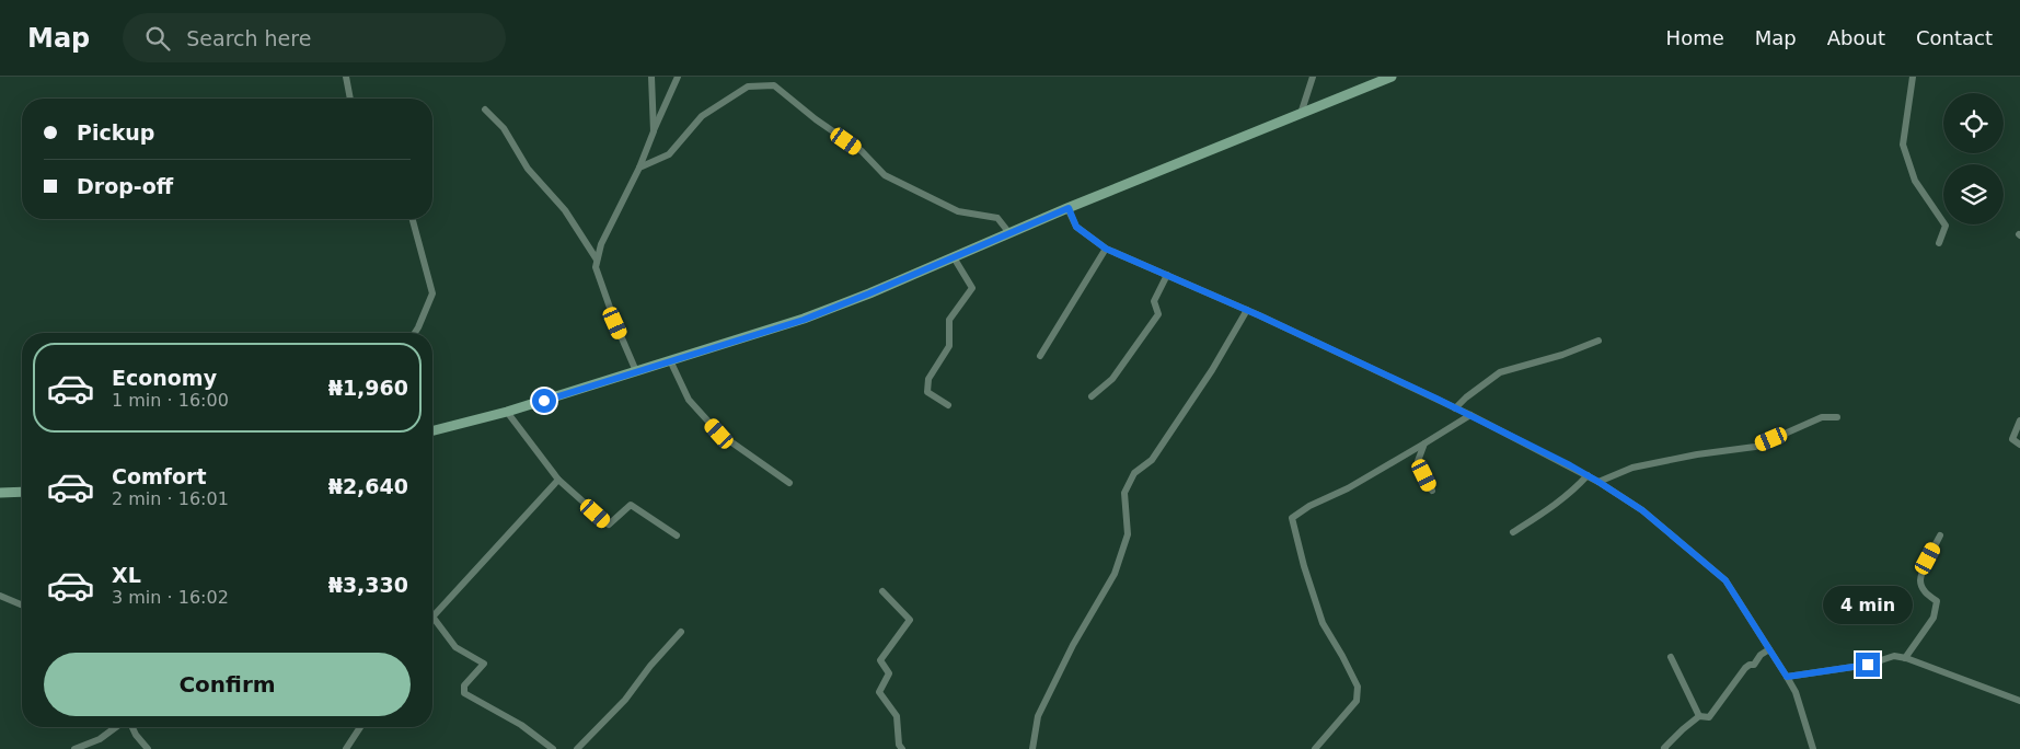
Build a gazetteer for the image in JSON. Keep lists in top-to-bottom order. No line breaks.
{"page":{"header":"Map","search":"Search here","nav":["Home","Map","About","Contact"],"banner":["Pickup","Drop-off"],"list":[{"name":"Economy","note":"1 min · 16:00","value":"₦1,960"},{"name":"Comfort","note":"2 min · 16:01","value":"₦2,640"},{"name":"XL","note":"3 min · 16:02","value":"₦3,330"}],"bubble":"4 min","buttons":"Confirm"}}
